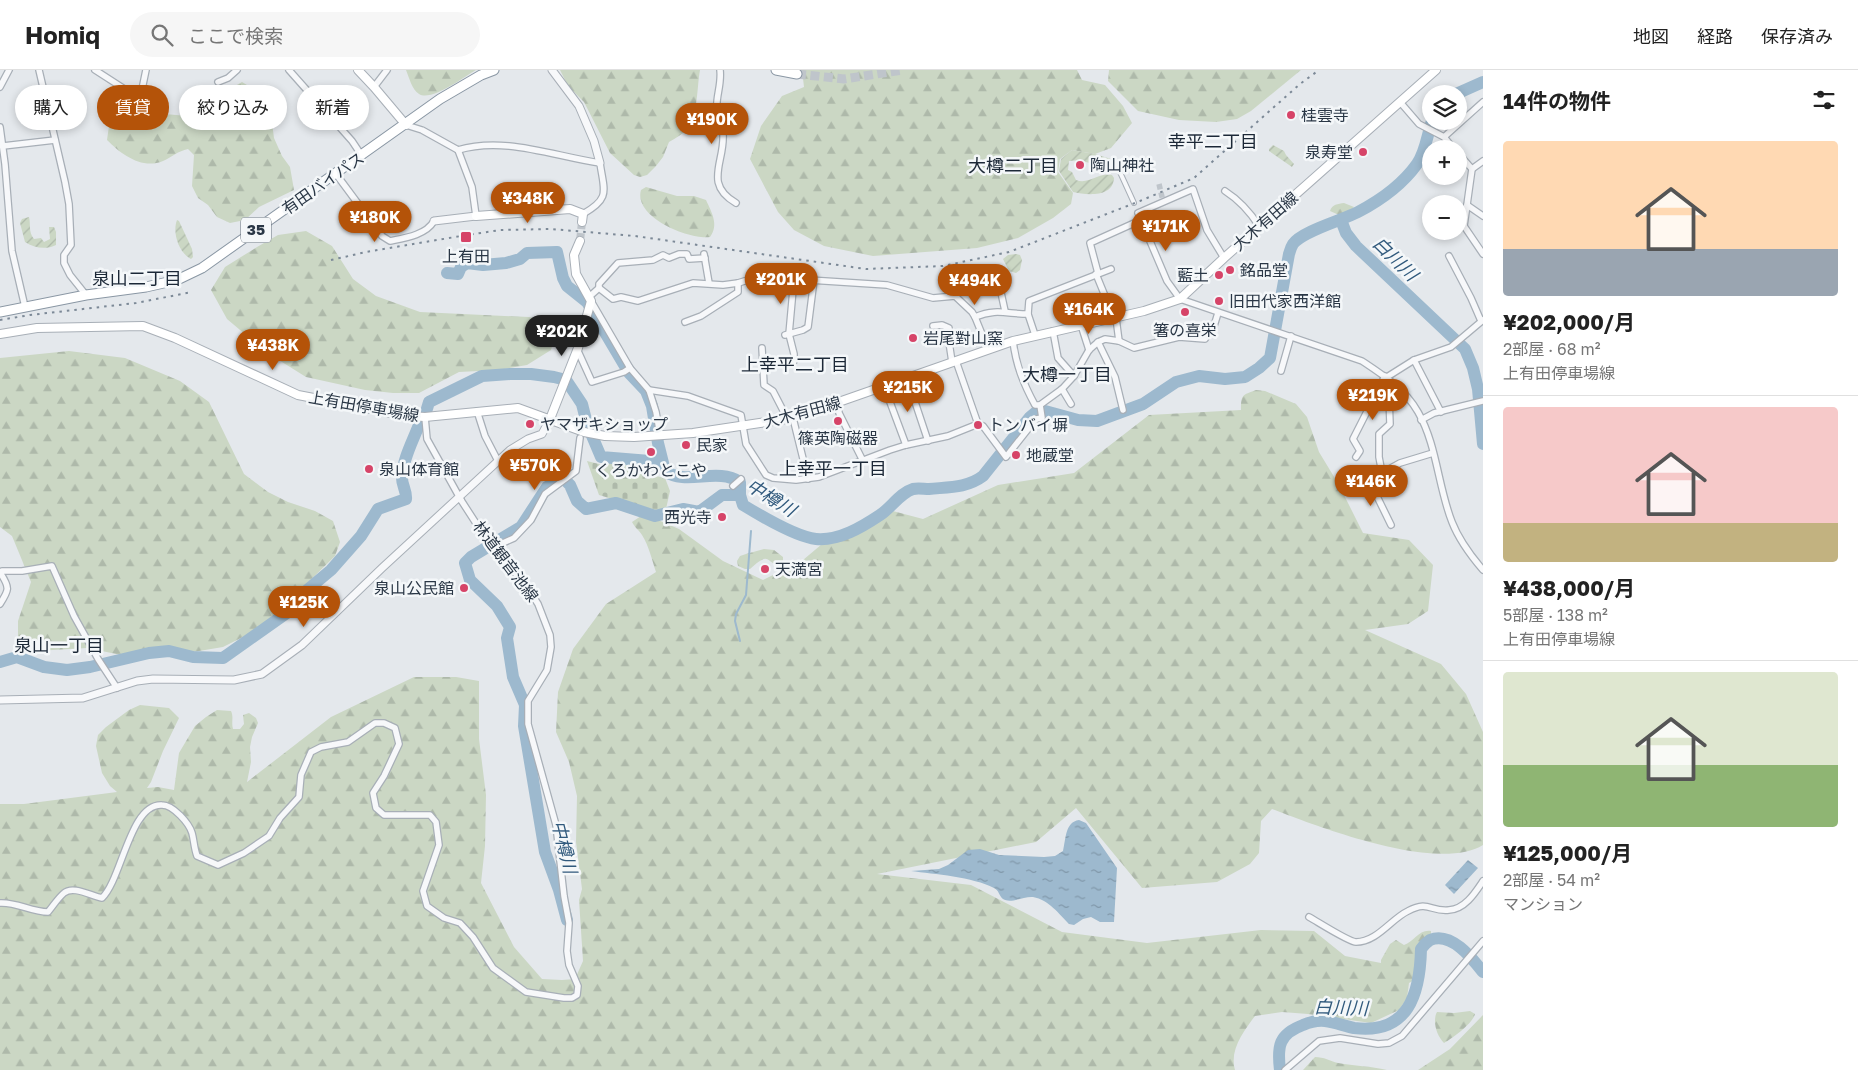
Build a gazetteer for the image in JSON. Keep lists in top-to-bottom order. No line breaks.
{"streets":{"highway":["有田バイパス","35"],"main road":["大木有田線","上有田停車場線"],"street":["林道観音池線"]},"crossings":[["大木有田線","上有田停車場線"]],"districts":["幸平二丁目","大樽二丁目","泉山二丁目","上幸平二丁目","大樽一丁目","上幸平一丁目","泉山一丁目"],"water":["白川川","中樽川"],"places":{"other":["桂雲寺","泉寿堂","陶山神社","銘品堂","藍土","旧田代家西洋館","箸の喜栄","岩尾對山窯","篠英陶磁器","ヤマザキショップ","トンバイ塀","民家","くろかわとこや","地蔵堂","泉山体育館","西光寺","天満宮","泉山公民館"],"transit":["上有田"]},"page":{"header":"Homiq","search":"ここで検索","nav":["地図","経路","保存済み"],"heading":"14件の物件","map_buttons":["+","−"],"chip":["購入","賃貸","絞り込み","新着"],"price":["¥190K","¥348K","¥180K","¥171K","¥201K","¥494K","¥164K","¥202K","¥438K","¥215K","¥219K","¥570K","¥146K","¥125K"],"list":[{"name":"¥202,000/月","note":"2部屋 · 68 m² · 上有田停車場線"},{"name":"¥438,000/月","note":"5部屋 · 138 m² · 上有田停車場線"},{"name":"¥125,000/月","note":"2部屋 · 54 m² · マンション"}]}}
